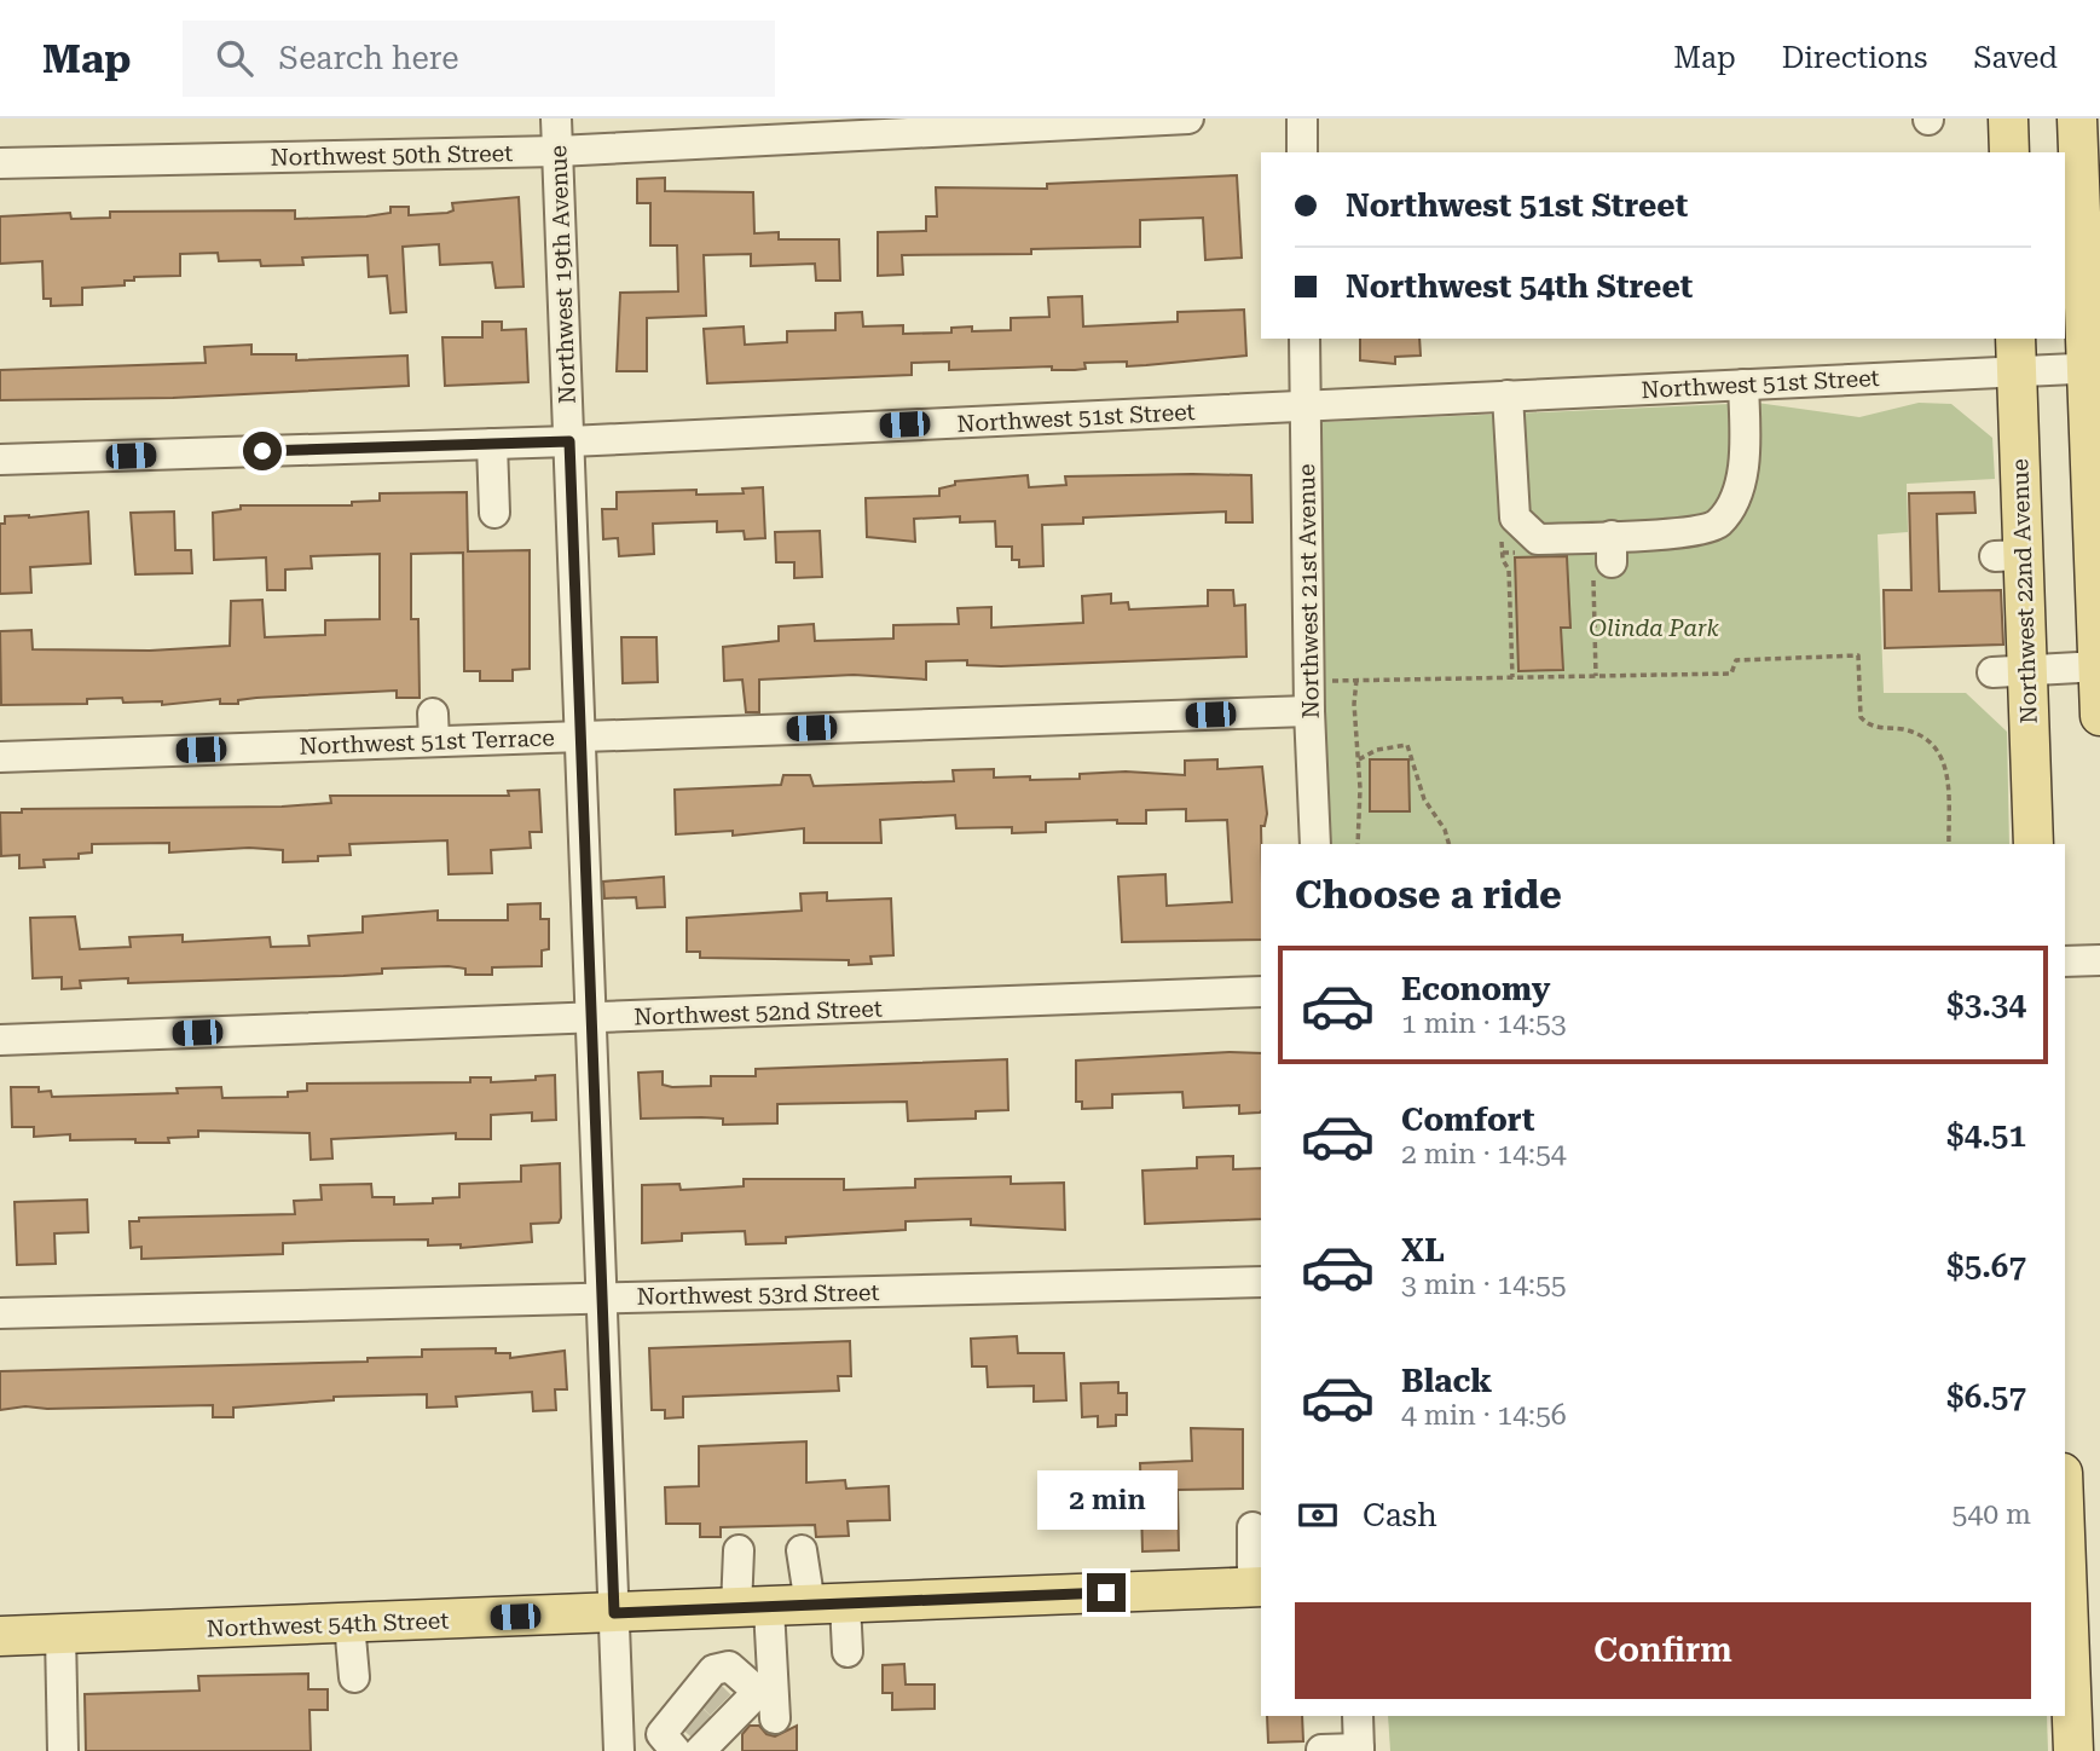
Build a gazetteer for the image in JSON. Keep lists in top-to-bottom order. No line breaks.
{"streets":{"main road":["Northwest 22nd Avenue","Northwest 54th Street"],"street":["Northwest 50th Street","Northwest 19th Avenue","Northwest 51st Street","Northwest 21st Avenue","Northwest 51st Terrace","Northwest 52nd Street","Northwest 53rd Street"]},"crossings":[["Northwest 50th Street","Northwest 19th Avenue"],["Northwest 19th Avenue","Northwest 51st Street"],["Northwest 19th Avenue","Northwest 51st Terrace"],["Northwest 19th Avenue","Northwest 52nd Street"],["Northwest 19th Avenue","Northwest 53rd Street"],["Northwest 19th Avenue","Northwest 54th Street"],["Northwest 51st Street","Northwest 21st Avenue"],["Northwest 51st Street","Northwest 22nd Avenue"],["Northwest 21st Avenue","Northwest 51st Terrace"]],"parks":["Olinda Park"],"page":{"header":"Map","search":"Search here","nav":["Map","Directions","Saved"],"banner":["Northwest 51st Street","Northwest 54th Street"],"heading":"Choose a ride","list":[{"name":"Economy","note":"1 min · 14:53","value":"$3.34"},{"name":"Comfort","note":"2 min · 14:54","value":"$4.51"},{"name":"XL","note":"3 min · 14:55","value":"$5.67"},{"name":"Black","note":"4 min · 14:56","value":"$6.57"}],"pay":["Cash","540 m"],"bubble":"2 min","buttons":"Confirm"}}
